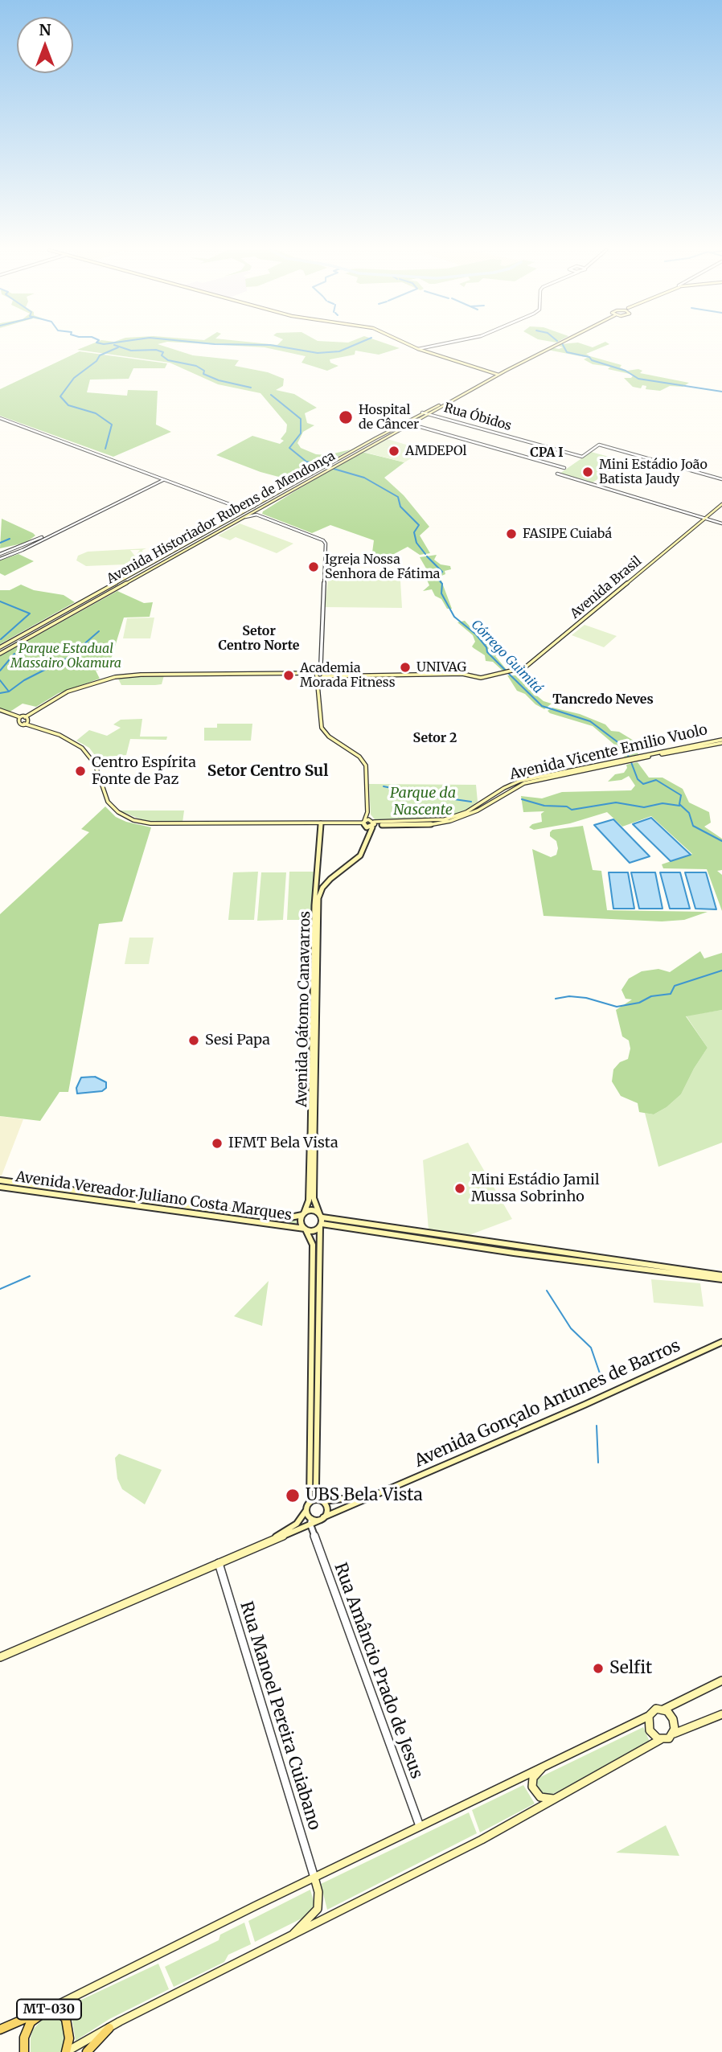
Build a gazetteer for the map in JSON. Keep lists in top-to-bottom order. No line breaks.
{"streets":{"main road":["Avenida Historiador Rubens de Mendonça","Avenida Brasil","Avenida Vicente Emilio Vuolo","Avenida Oátomo Canavarros","Avenida Vereador Juliano Costa Marques","Avenida Gonçalo Antunes de Barros","MT-030"],"street":["Rua Óbidos","Rua Amâncio Prado de Jesus","Rua Manoel Pereira Cuiabano"]},"crossings":[["Rua Óbidos","Avenida Historiador Rubens de Mendonça"],["Avenida Vicente Emilio Vuolo","Avenida Oátomo Canavarros"],["Avenida Oátomo Canavarros","Avenida Vereador Juliano Costa Marques"],["Avenida Oátomo Canavarros","Avenida Gonçalo Antunes de Barros"],["Avenida Oátomo Canavarros","Rua Amâncio Prado de Jesus"],["Avenida Gonçalo Antunes de Barros","Rua Amâncio Prado de Jesus"],["Avenida Gonçalo Antunes de Barros","Rua Manoel Pereira Cuiabano"],["Rua Amâncio Prado de Jesus","MT-030"],["Rua Manoel Pereira Cuiabano","MT-030"]],"districts":["CPA I","Setor Centro Norte","Tancredo Neves","Setor 2","Setor Centro Sul"],"water":["Córrego Guimitá"],"parks":["Parque Estadual Massairo Okamura","Parque da Nascente"],"places":["Hospital de Câncer","AMDEPOl","Mini Estádio João Batista Jaudy","FASIPE Cuiabá","Igreja Nossa Senhora de Fátima","UNIVAG","Academia Morada Fitness","Centro Espírita Fonte de Paz","Sesi Papa","IFMT Bela Vista","Mini Estádio Jamil Mussa Sobrinho","UBS Bela Vista","Selfit"],"north":"top"}
